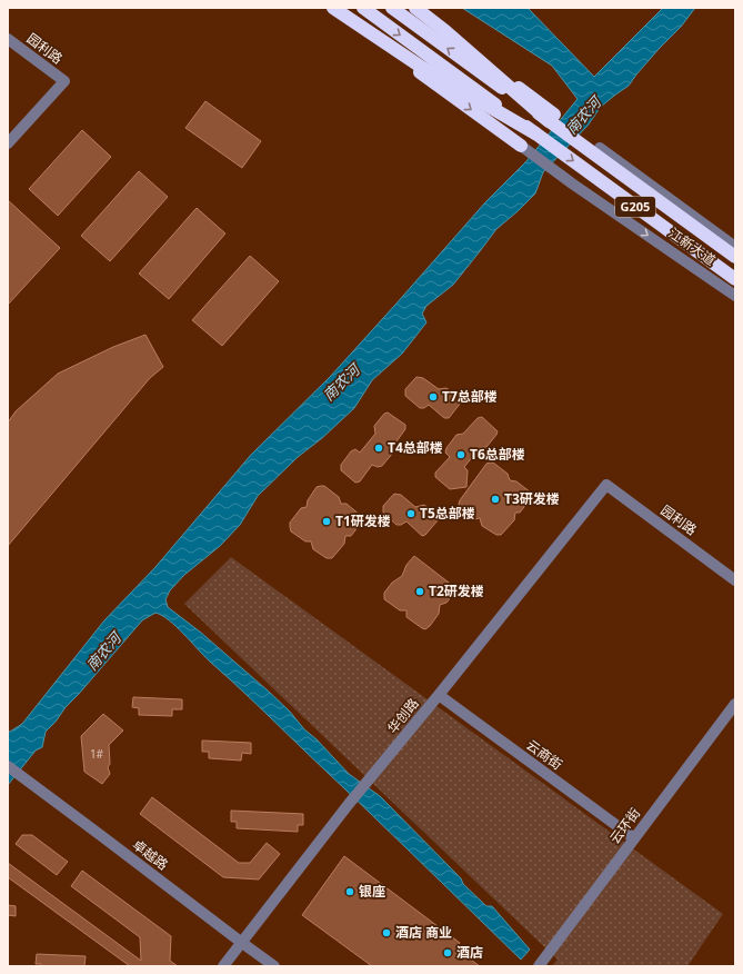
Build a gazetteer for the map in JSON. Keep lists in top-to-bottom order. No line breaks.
{"streets":{"highway":["G205","江新大道"],"street":["园利路","华创路","云商街","云环街","卓越路"]},"crossings":[["园利路","华创路"],["G205","江新大道"],["华创路","云商街"],["华创路","卓越路"],["云商街","云环街"]],"water":["南农河"],"places":["T7总部楼","T4总部楼","T6总部楼","T3研发楼","T5总部楼","T1研发楼","T2研发楼","银座","酒店 商业","酒店"],"house_numbers":["1#"]}
